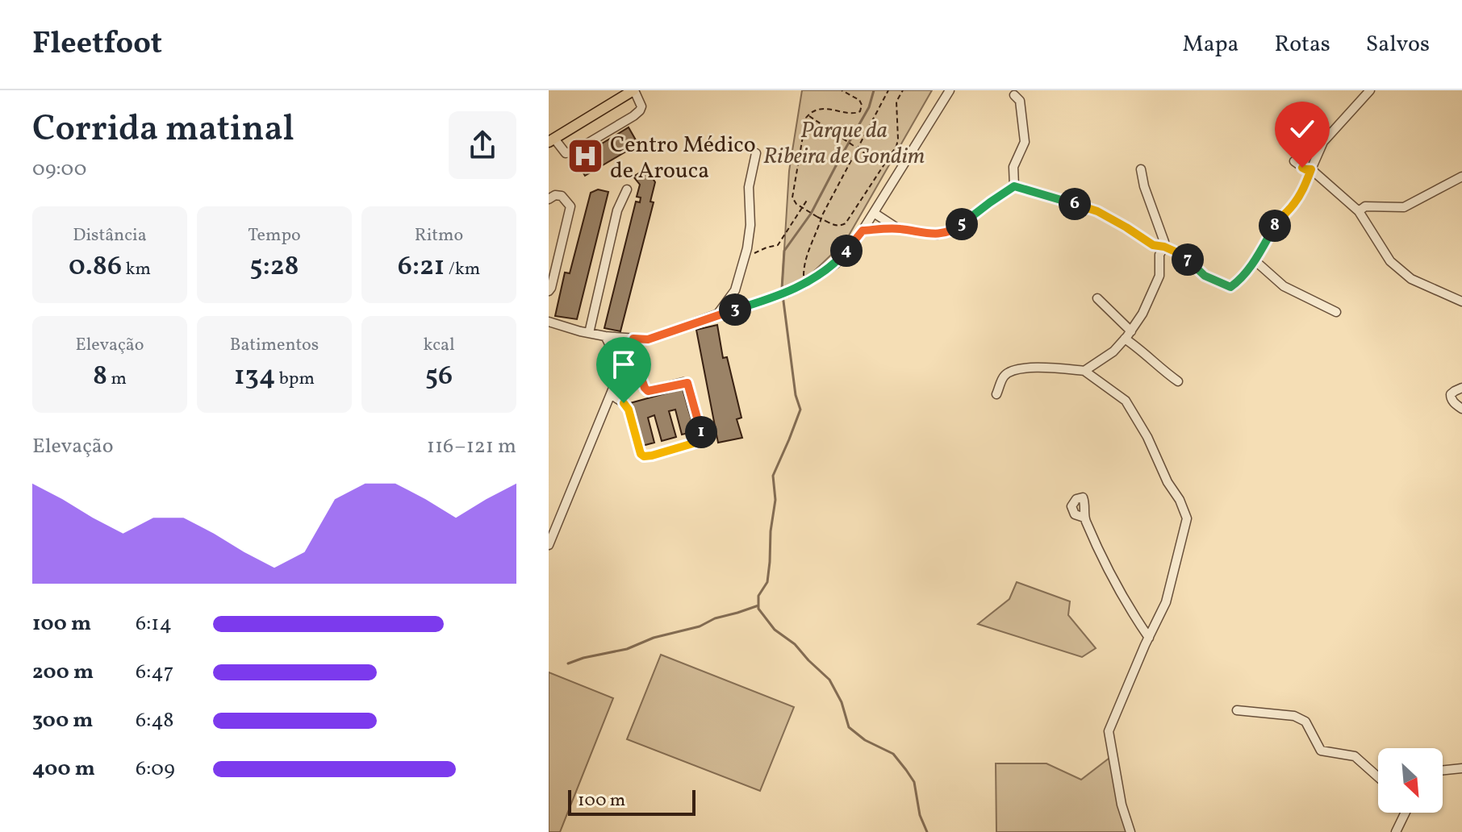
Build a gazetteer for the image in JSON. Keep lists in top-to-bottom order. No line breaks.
{"parks":["Parque da Ribeira de Gondim"],"places":{"hospital":["Centro Médico de Arouca"]},"scale_bar":"100 m","north":"bottom right","page":{"header":"Fleetfoot","nav":["Mapa","Rotas","Salvos"],"heading":["Corrida matinal","09:00"],"pins":["6","5","8","4","7","3","1"],"stats":[["Distância","0.86 km"],["Tempo","5:28"],["Ritmo","6:21 /km"],["Elevação","8 m"],["Batimentos","134 bpm"],["kcal","56"]],"chart":["Elevação","116–121 m"],"list":[{"name":"100 m","note":"6:14"},{"name":"200 m","note":"6:47"},{"name":"300 m","note":"6:48"},{"name":"400 m","note":"6:09"}],"scale":"100 m"}}
